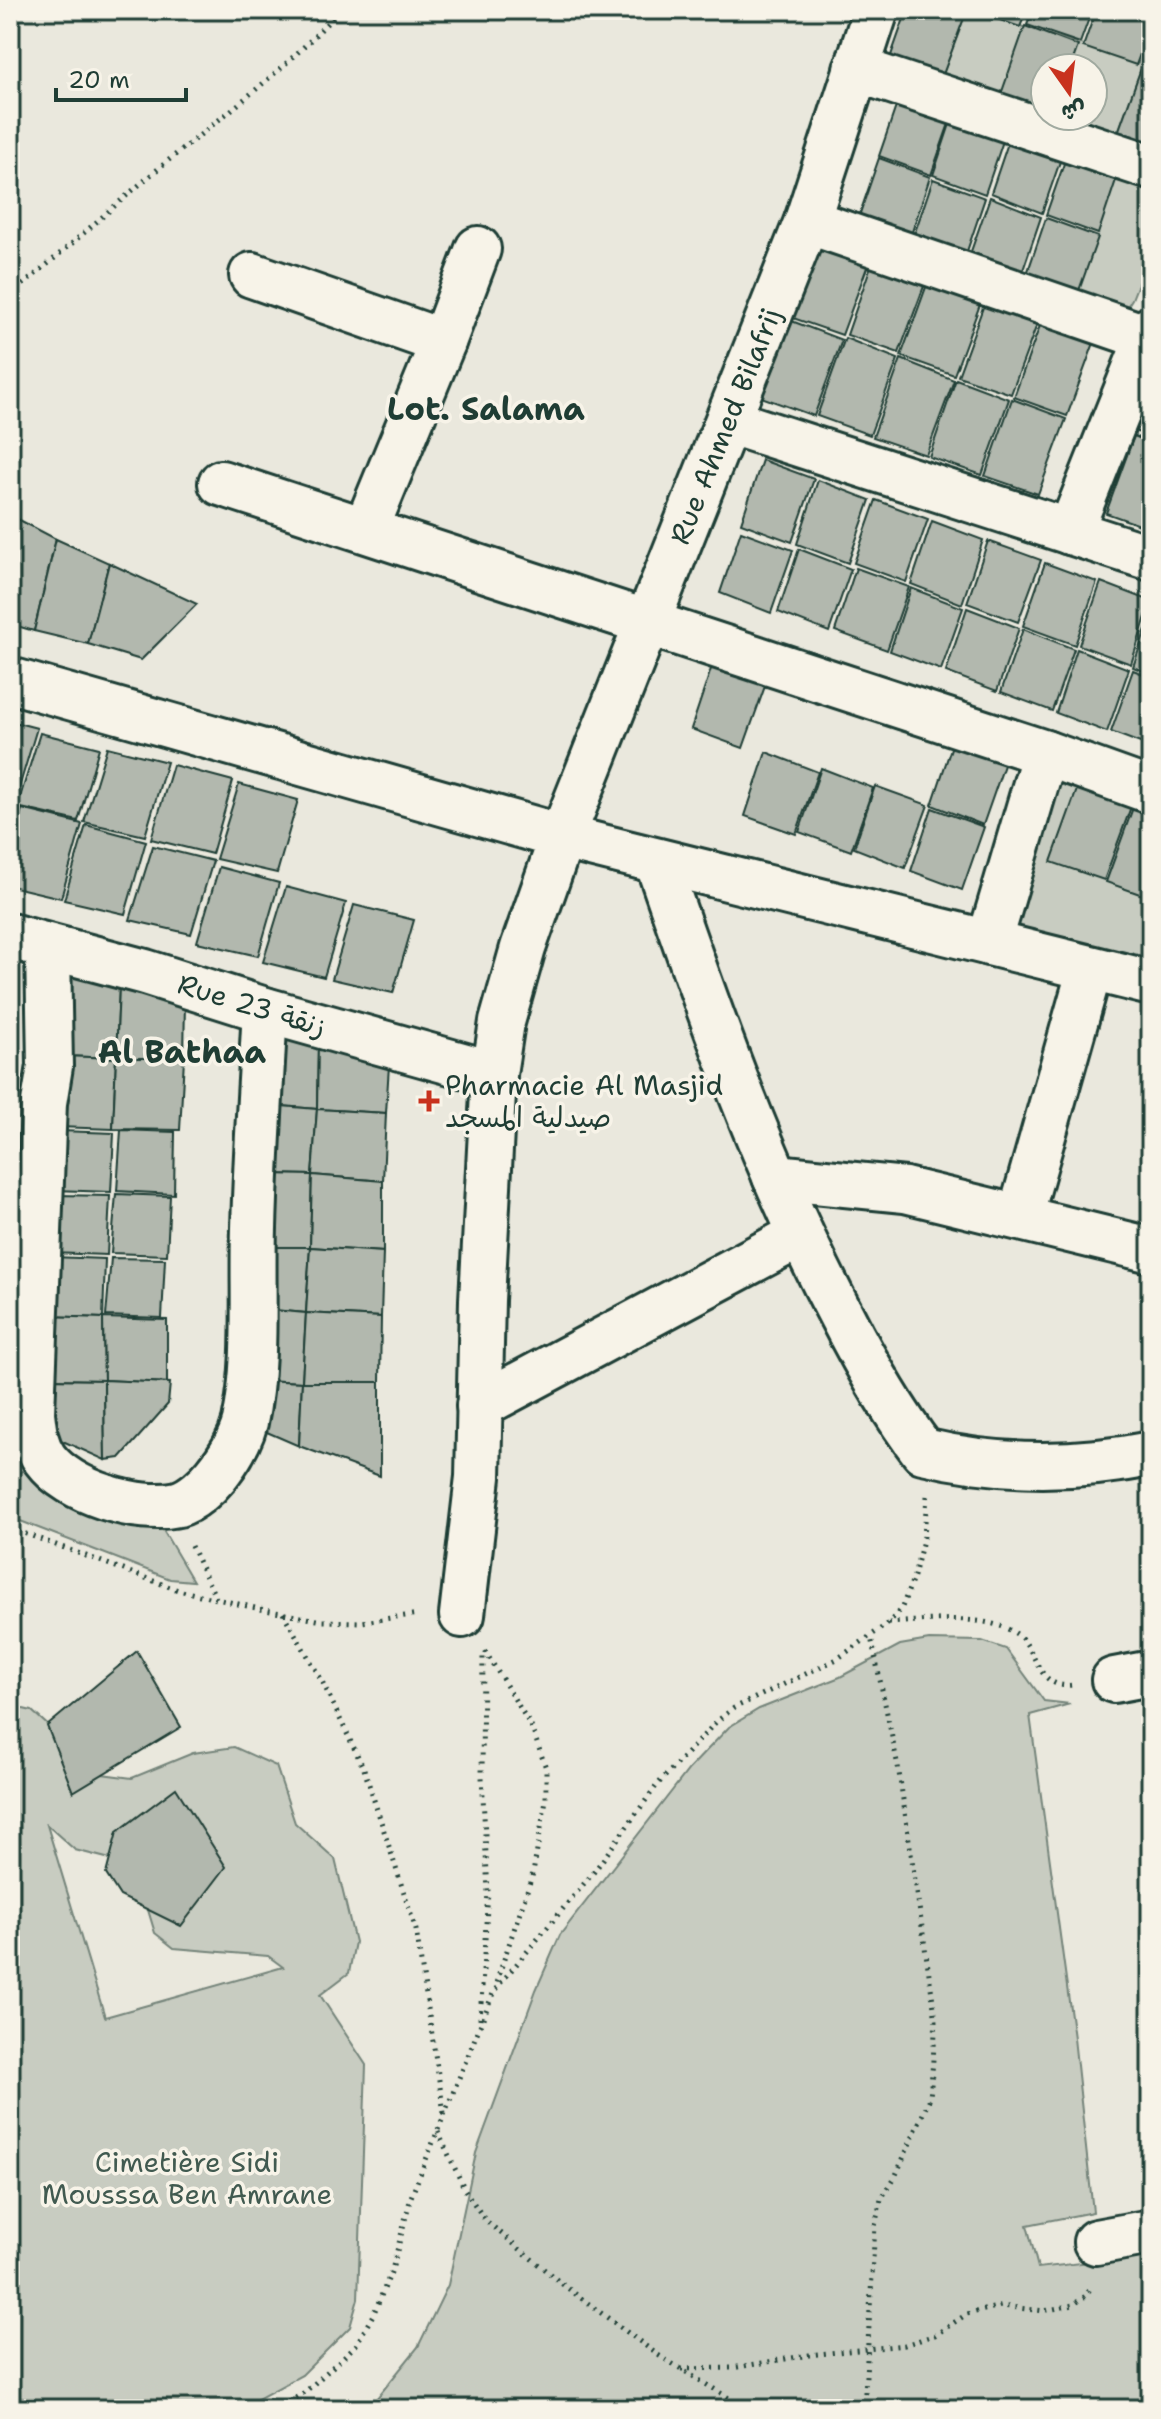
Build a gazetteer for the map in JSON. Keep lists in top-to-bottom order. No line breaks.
{"streets":{"street":["Rue Ahmed Bilafrij","Rue 23 زنقة"]},"crossings":[["Rue Ahmed Bilafrij","Rue 23 زنقة"]],"districts":["Lot. Salama","Al Bathaa"],"parks":["Cimetière Sidi Mousssa Ben Amrane"],"places":{"health":["Pharmacie Al Masjid صيدلية المسجد"]},"scale_bar":"20 m","north":"bottom"}
